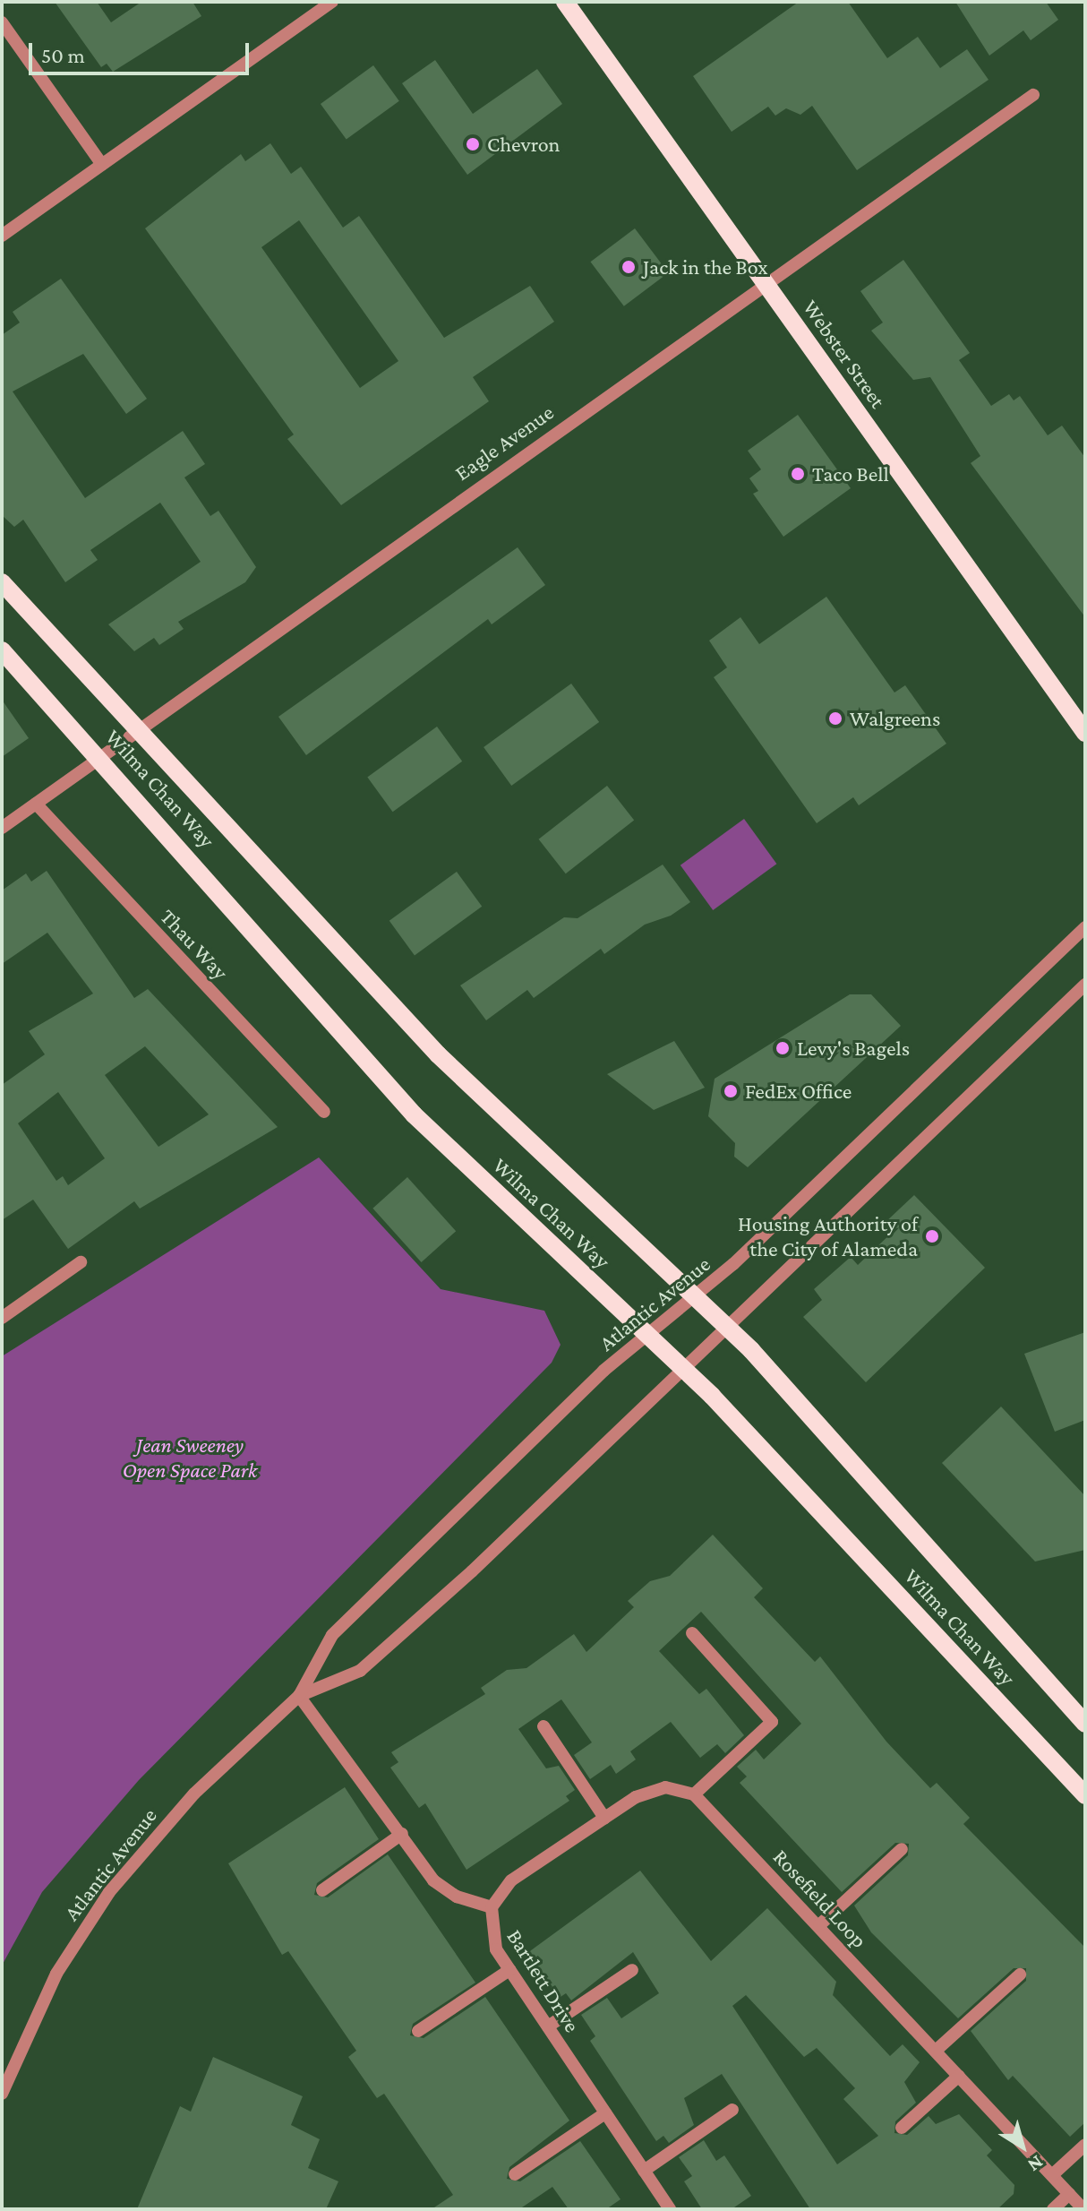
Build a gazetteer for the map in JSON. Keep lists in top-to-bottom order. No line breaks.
{"streets":{"main road":["Webster Street","Wilma Chan Way"],"street":["Eagle Avenue","Thau Way","Atlantic Avenue","Rosefield Loop","Bartlett Drive"]},"crossings":[["Webster Street","Eagle Avenue"],["Eagle Avenue","Wilma Chan Way"],["Eagle Avenue","Thau Way"],["Wilma Chan Way","Atlantic Avenue"],["Atlantic Avenue","Bartlett Drive"]],"parks":["Jean Sweeney Open Space Park"],"places":["Chevron","Jack in the Box","Taco Bell","Walgreens","Levy's Bagels","FedEx Office","Housing Authority of the City of Alameda"],"scale_bar":"50 m","north":"bottom right"}
